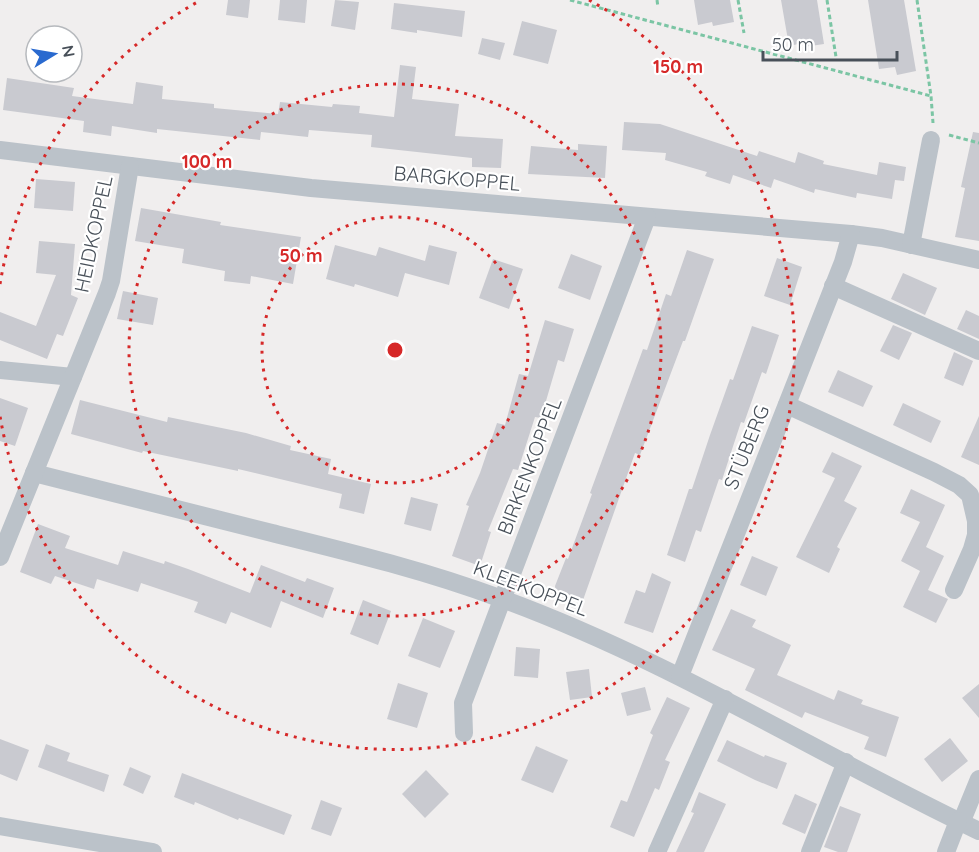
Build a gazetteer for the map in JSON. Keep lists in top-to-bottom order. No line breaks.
{"streets":{"street":["BARGKOPPEL","HEIDKOPPEL","STÜBERG","BIRKENKOPPEL","KLEEKOPPEL"]},"crossings":[["BARGKOPPEL","HEIDKOPPEL"],["BARGKOPPEL","STÜBERG"],["BARGKOPPEL","BIRKENKOPPEL"],["HEIDKOPPEL","KLEEKOPPEL"],["STÜBERG","KLEEKOPPEL"],["BIRKENKOPPEL","KLEEKOPPEL"]],"scale_bar":"50 m","north":"right","rings":["150 m","100 m","50 m"]}
